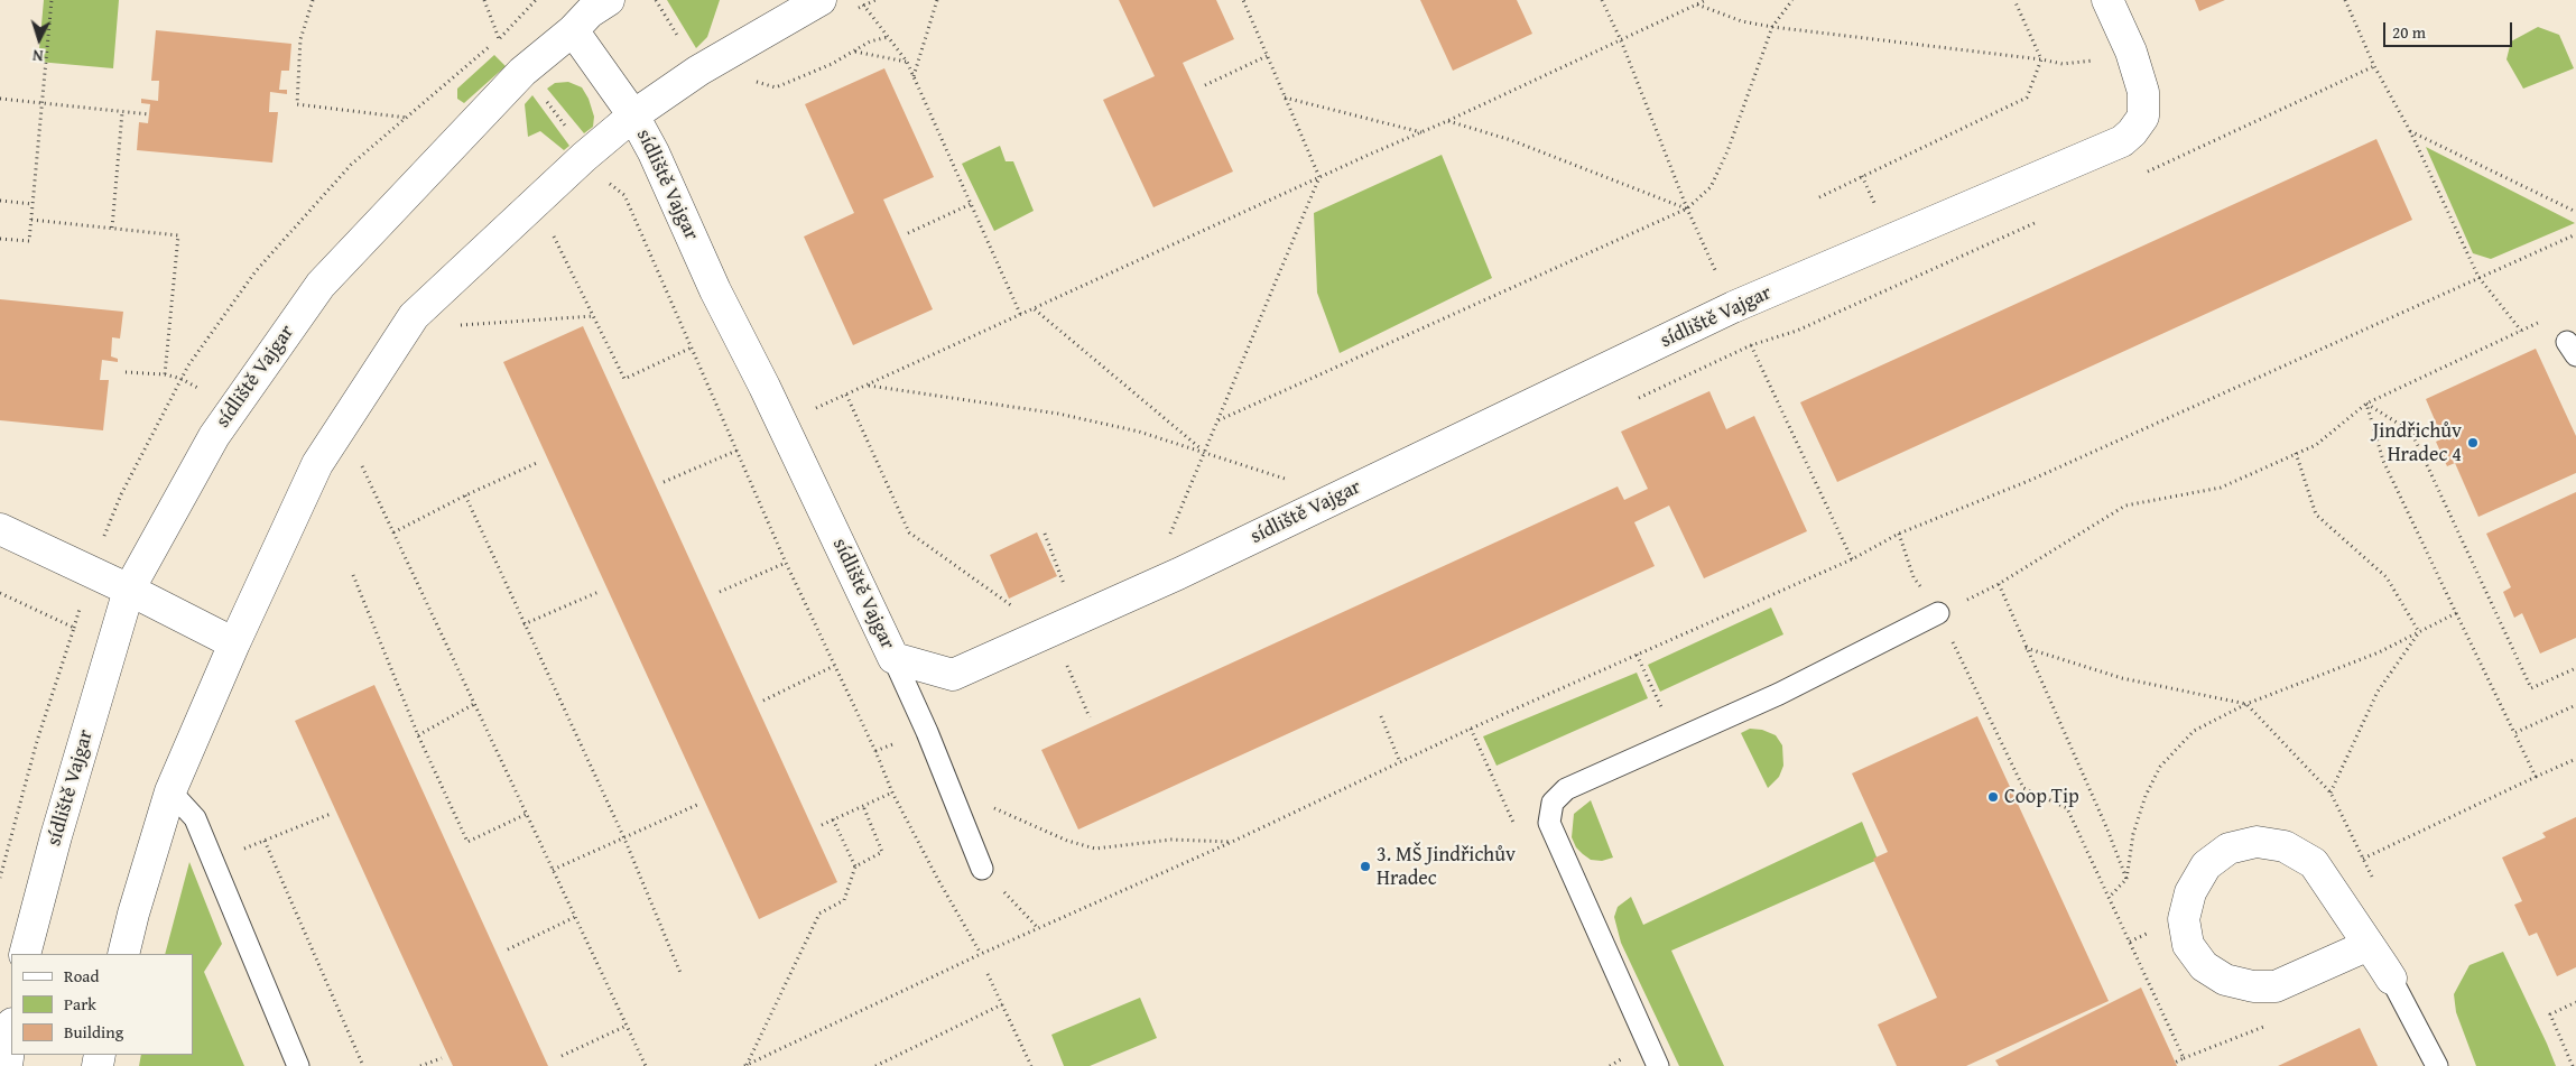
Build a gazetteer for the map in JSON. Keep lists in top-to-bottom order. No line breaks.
{"streets":{"street":["sídliště Vajgar"]},"places":["Jindřichův Hradec 4","Coop Tip","3. MŠ Jindřichův Hradec"],"legend":["Road","Park","Building"],"scale_bar":"20 m","north":"bottom"}
